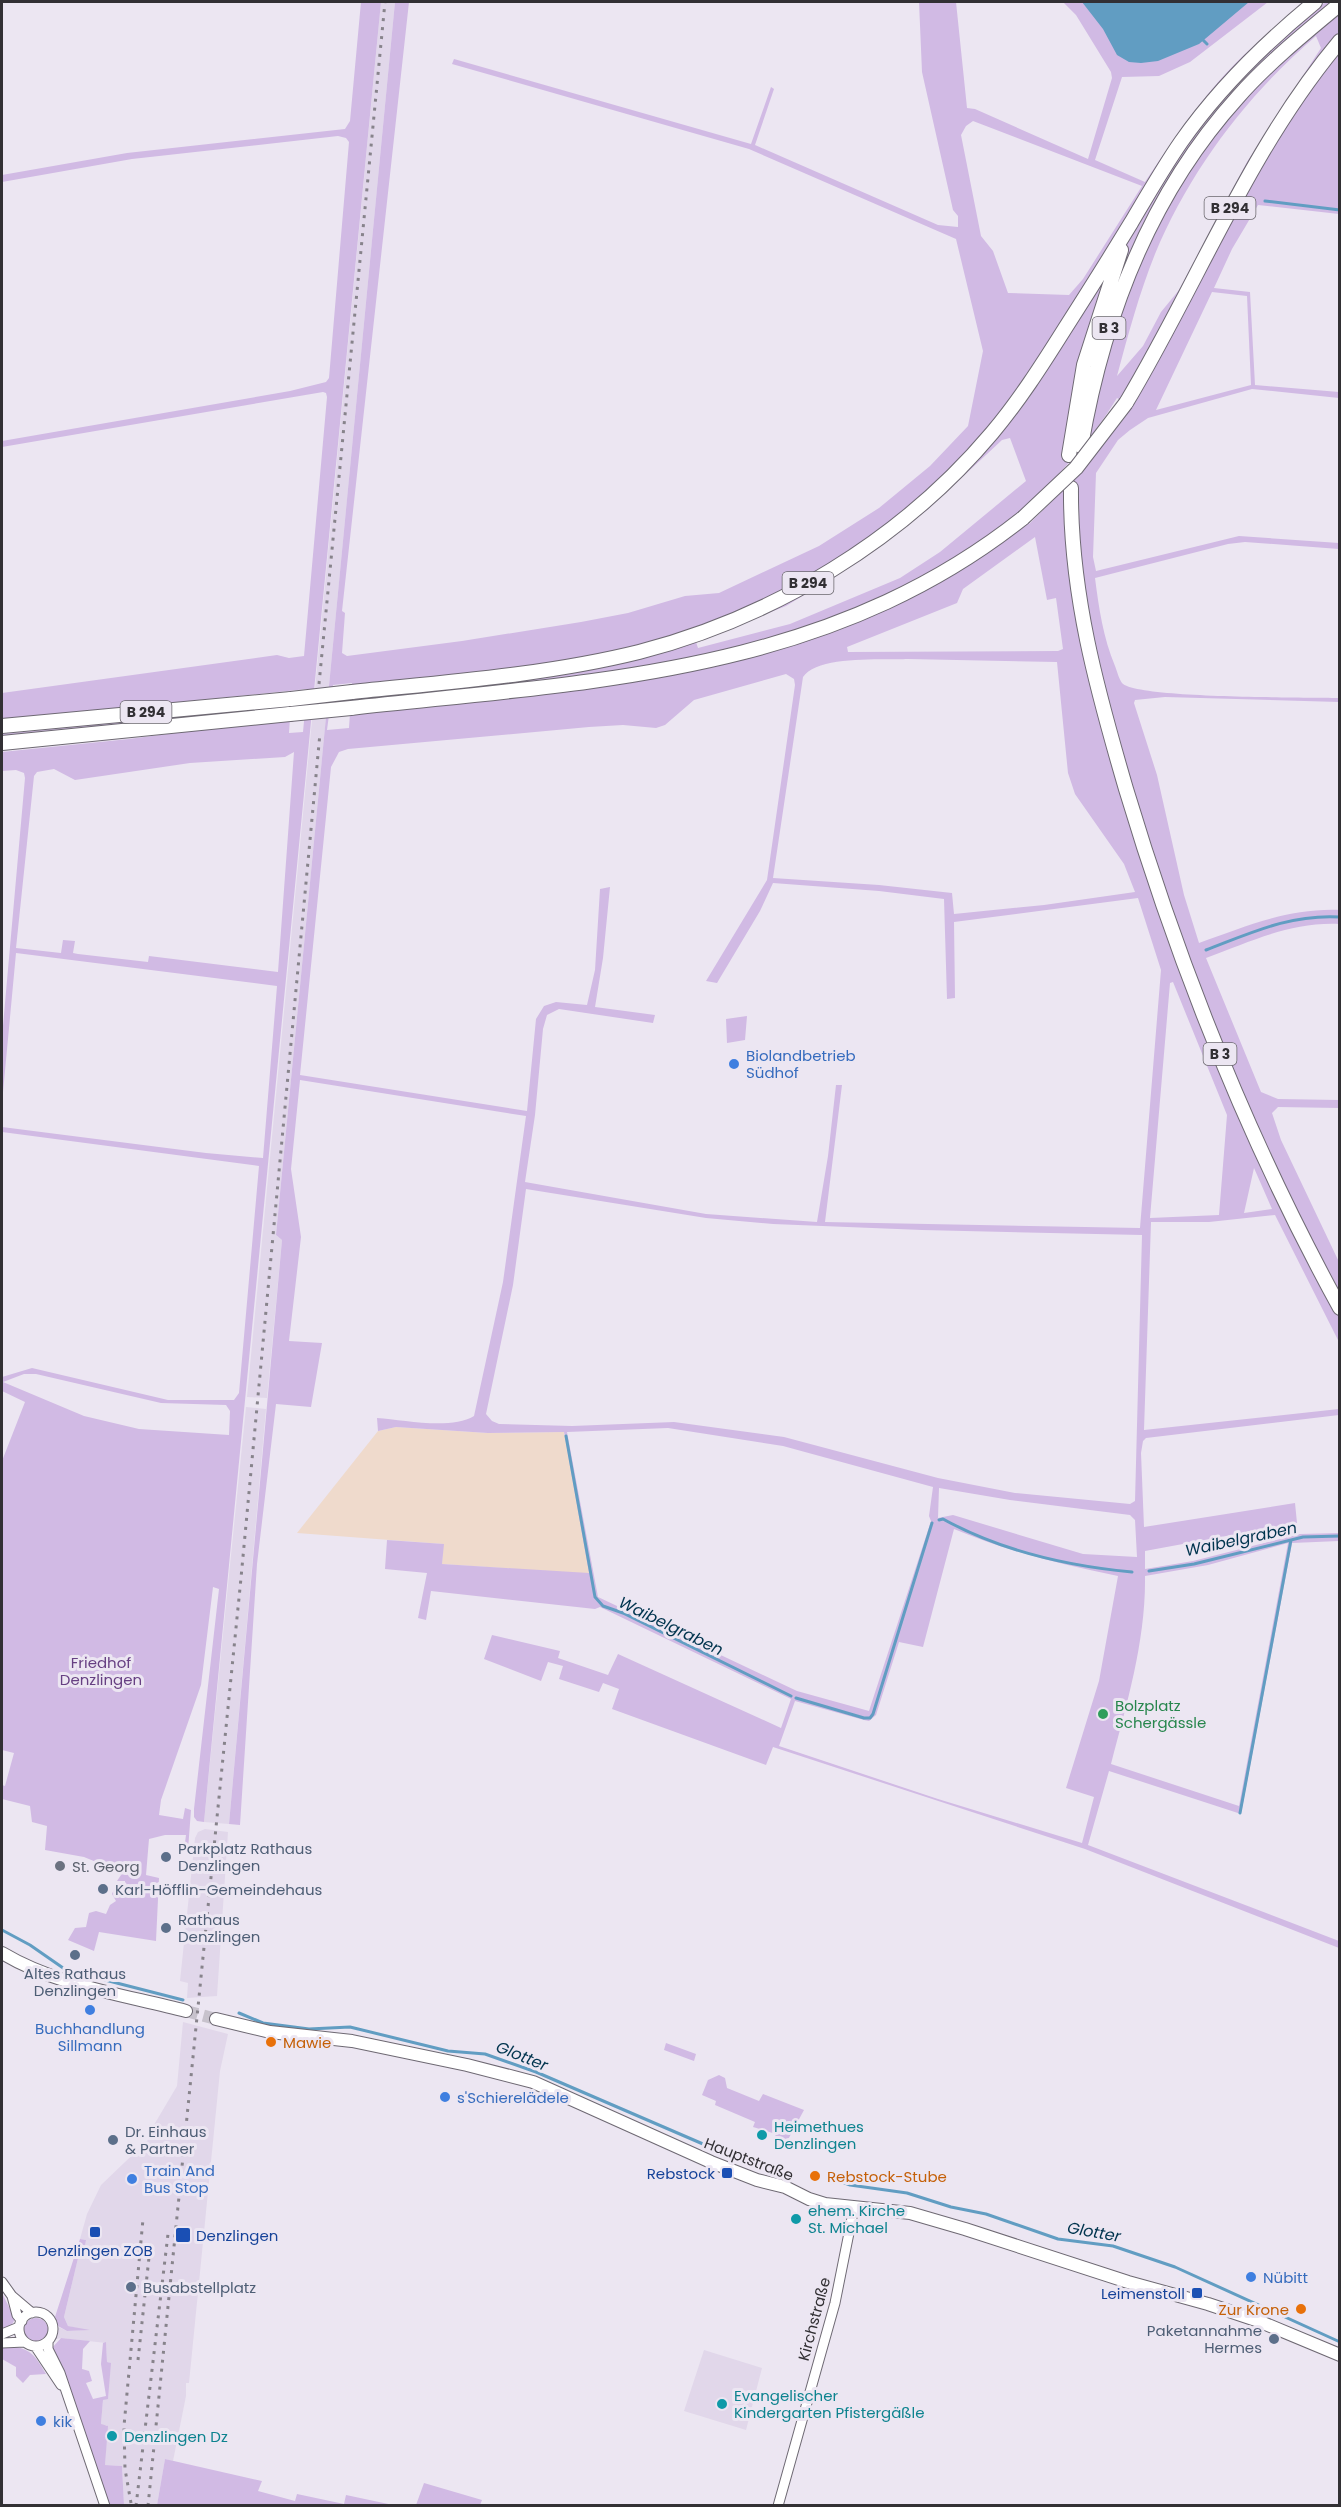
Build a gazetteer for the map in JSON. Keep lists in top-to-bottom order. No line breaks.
{"streets":{"highway":["B 294","B 3"],"main road":["Hauptstraße"],"street":["Kirchstraße"]},"crossings":[["B 294","B 3"],["Hauptstraße","Kirchstraße"]],"water":["Waibelgraben","Glotter"],"parks":["Friedhof Denzlingen"],"places":{"other":["Biolandbetrieb Südhof","Bolzplatz Schergässle","Parkplatz Rathaus Denzlingen","St. Georg","Karl-Höfflin-Gemeindehaus","Rathaus Denzlingen","Altes Rathaus Denzlingen","Buchhandlung Sillmann","Mawie","s'Schierelädele","Heimethues Denzlingen","Dr. Einhaus & Partner","Rebstock-Stube","Train And Bus Stop","ehem. Kirche St. Michael","Nübitt","Busabstellplatz","Zur Krone","Paketannahme Hermes","Evangelischer Kindergarten Pfistergäßle","kik","Denzlingen Dz"],"transit":["Rebstock","Denzlingen ZOB","Denzlingen","Leimenstoll"]}}
